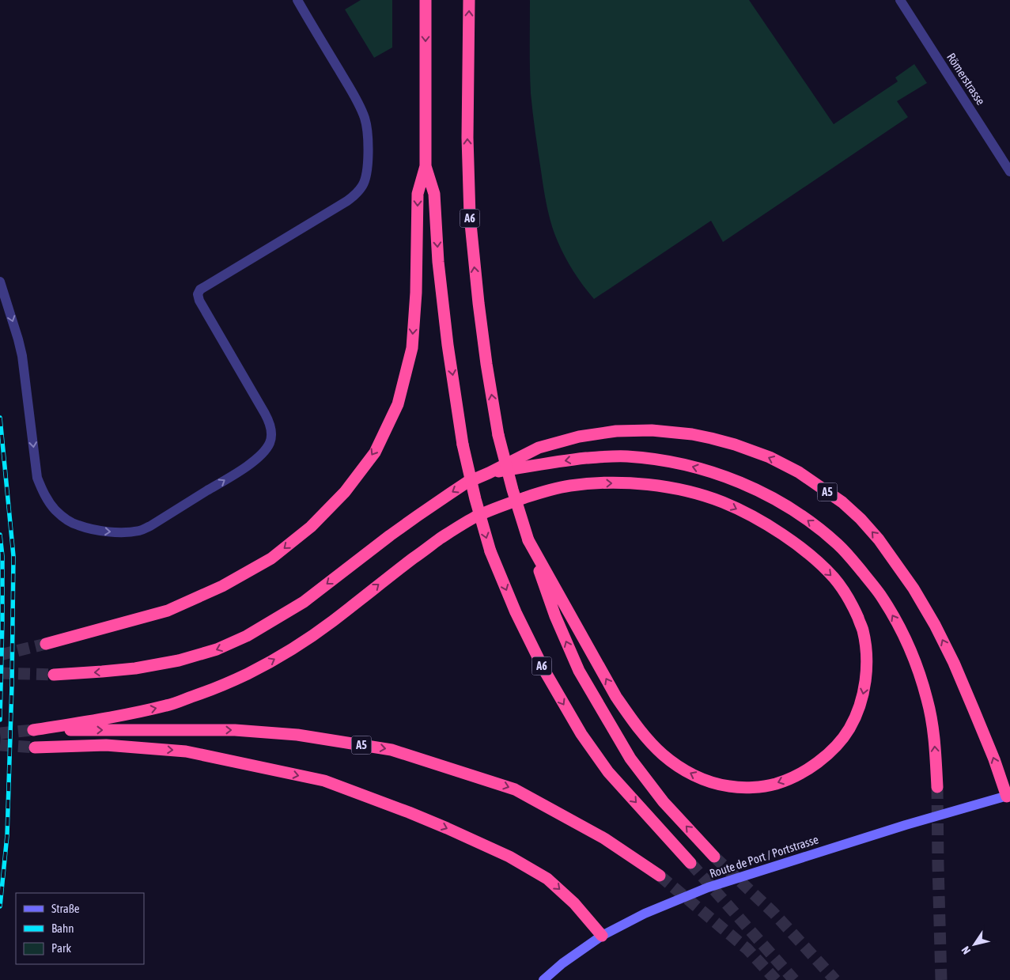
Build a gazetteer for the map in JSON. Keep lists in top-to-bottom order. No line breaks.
{"streets":{"highway":["A6","A5"],"main road":["Route de Port / Portstrasse"],"street":["Römerstrasse"]},"crossings":[["A6","A5"],["A5","Route de Port / Portstrasse"]],"legend":["Straße","Bahn","Park"],"north":"bottom left"}
